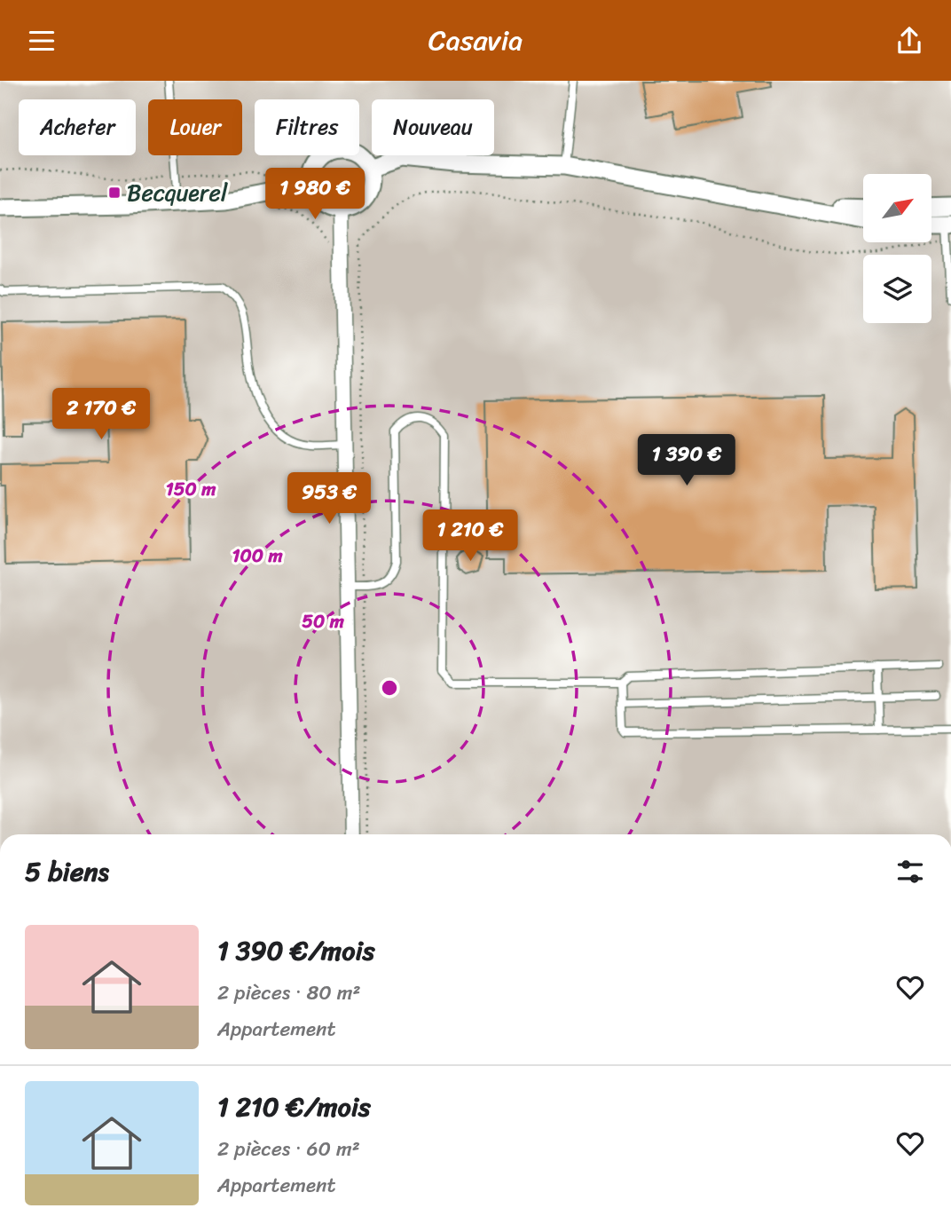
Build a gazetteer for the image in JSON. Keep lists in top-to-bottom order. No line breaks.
{"places":{"transit":["Becquerel"]},"north":"top right","page":{"header":"Casavia","chip":["Acheter","Louer","Filtres","Nouveau"],"price":["1 980 €","2 170 €","1 390 €","953 €","1 210 €"],"heading":"5 biens","list":[{"name":"1 390 €/mois","note":"2 pièces · 80 m² · Appartement"},{"name":"1 210 €/mois","note":"2 pièces · 60 m² · Appartement"}]},"rings":["150 m","100 m","50 m"]}
